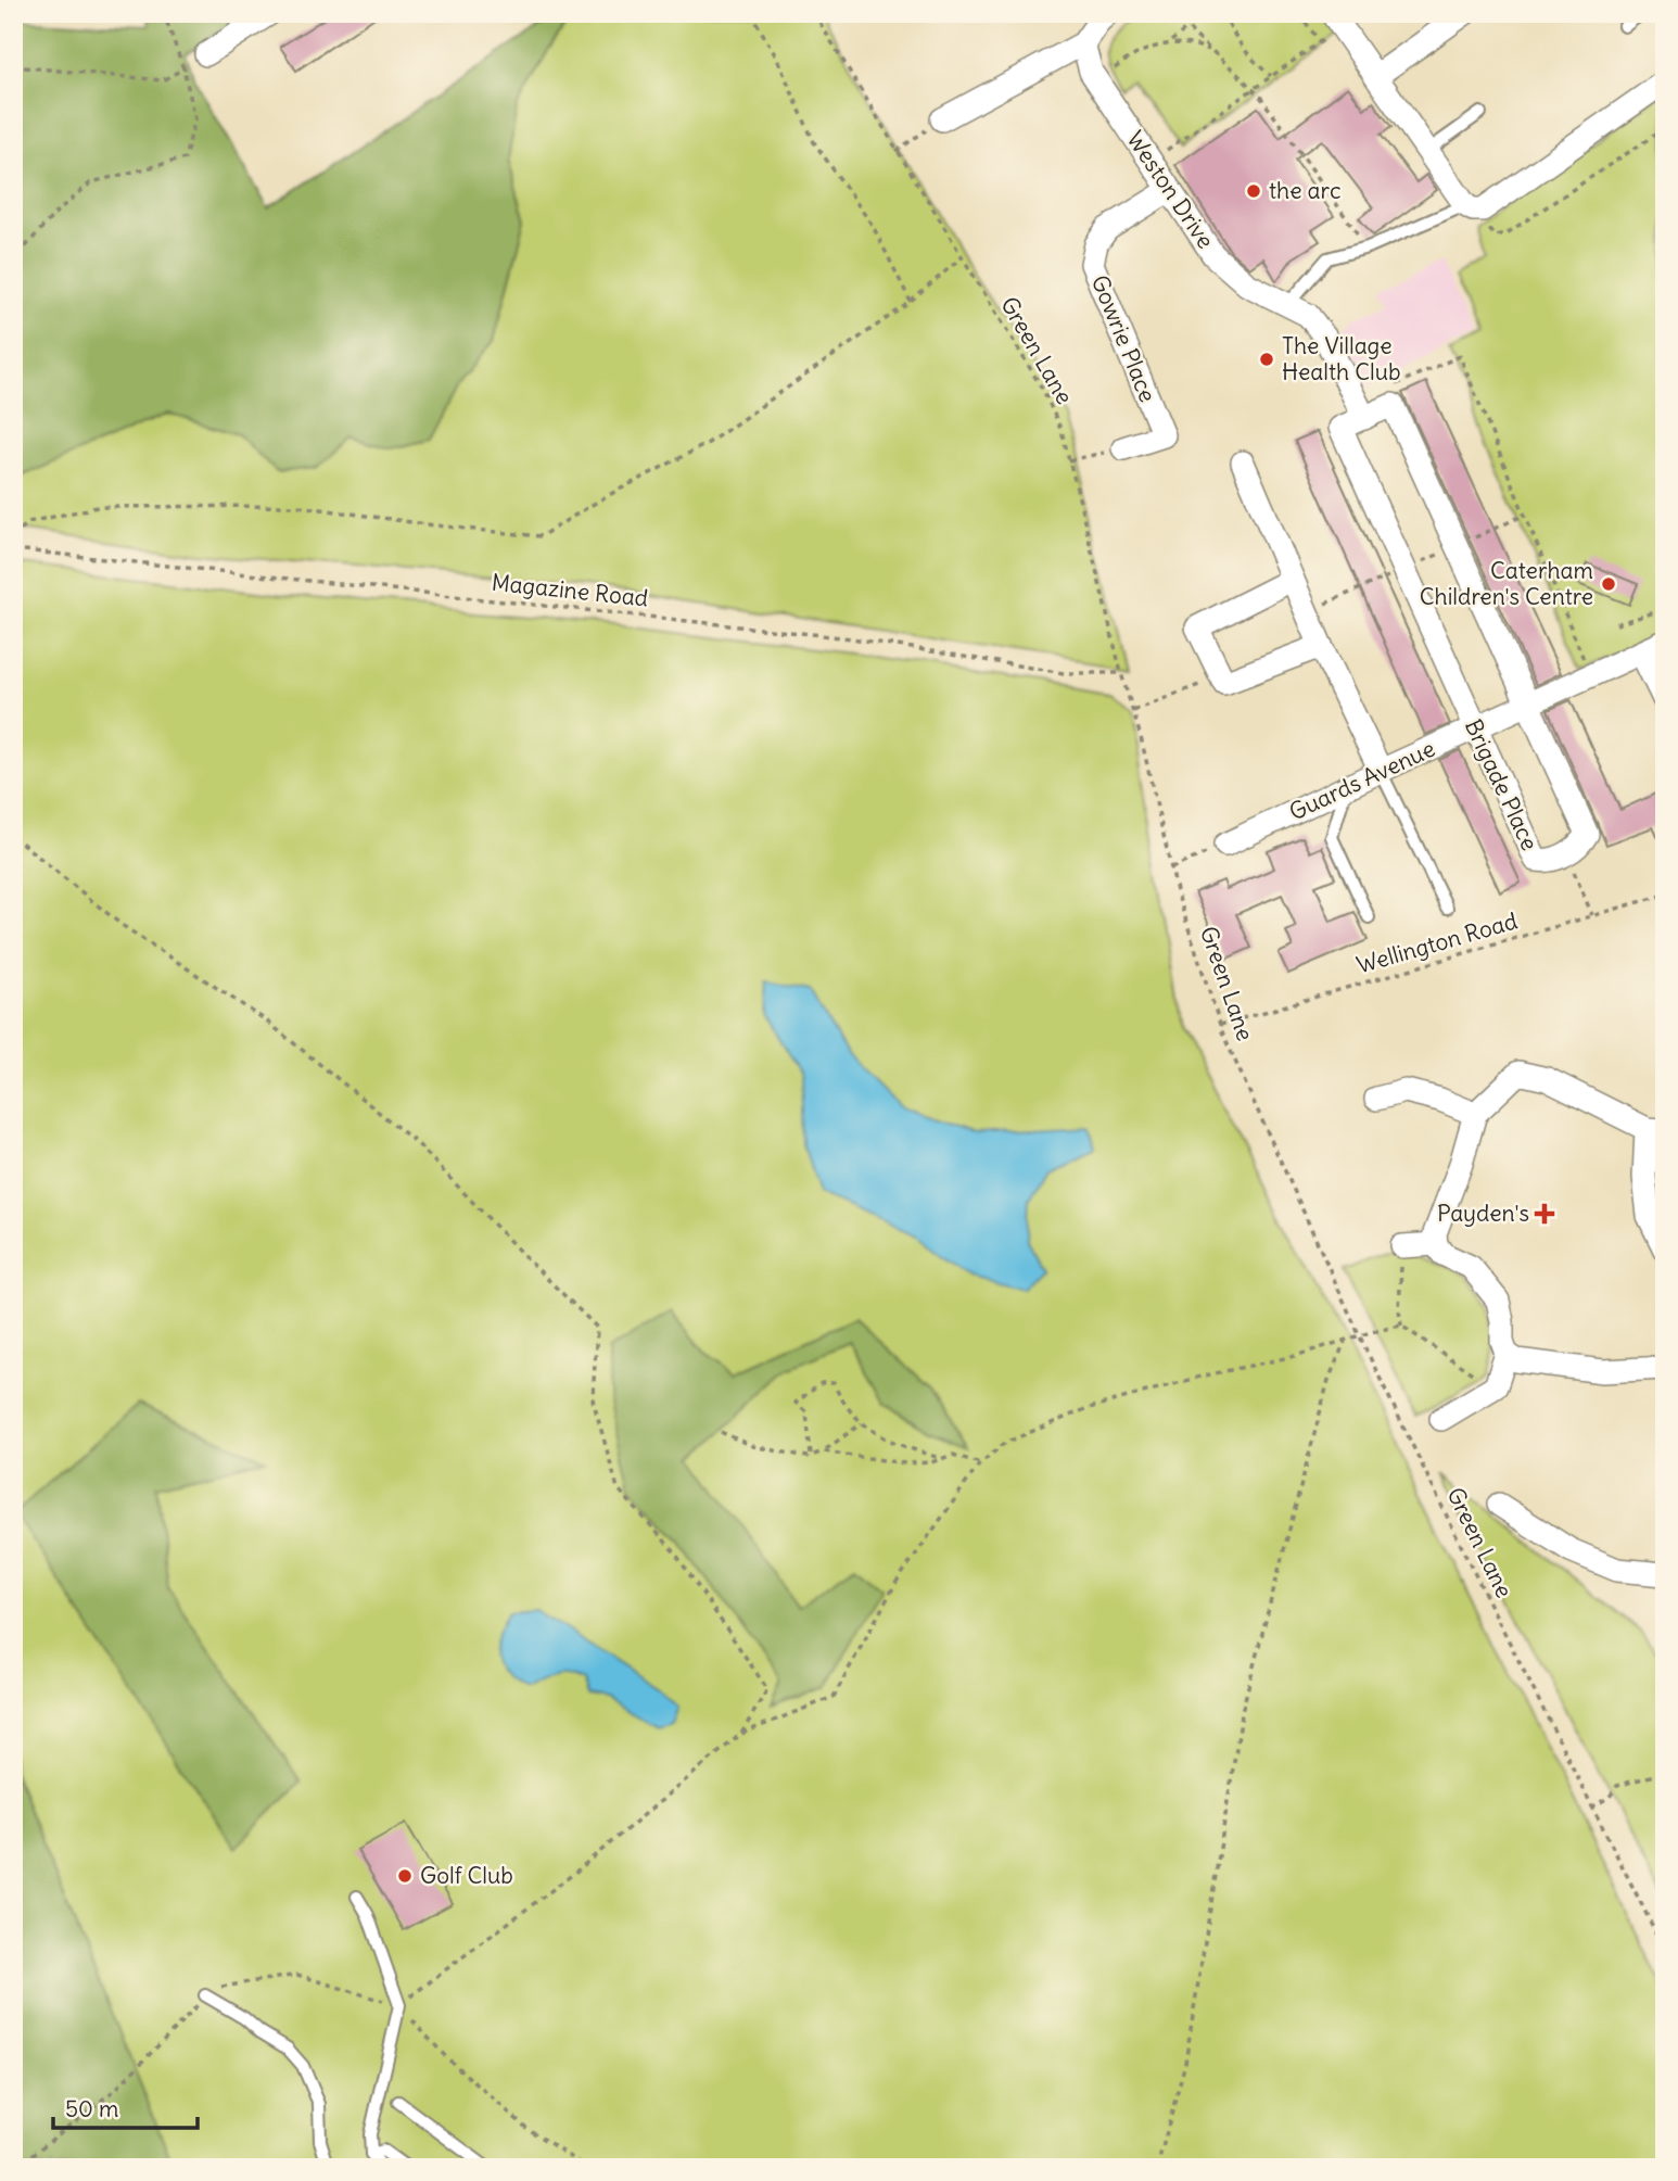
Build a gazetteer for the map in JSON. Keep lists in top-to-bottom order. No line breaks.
{"streets":{"street":["Weston Drive","Gowrie Place","Guards Avenue","Brigade Place"],"path":["Green Lane","Magazine Road","Wellington Road"]},"crossings":[["Weston Drive","Gowrie Place"],["Weston Drive","Brigade Place"],["Green Lane","Magazine Road"],["Green Lane","Wellington Road"],["Guards Avenue","Brigade Place"]],"places":{"other":["the arc","The Village Health Club","Caterham Children's Centre","Golf Club"],"health":["Payden's"]},"scale_bar":"50 m"}
